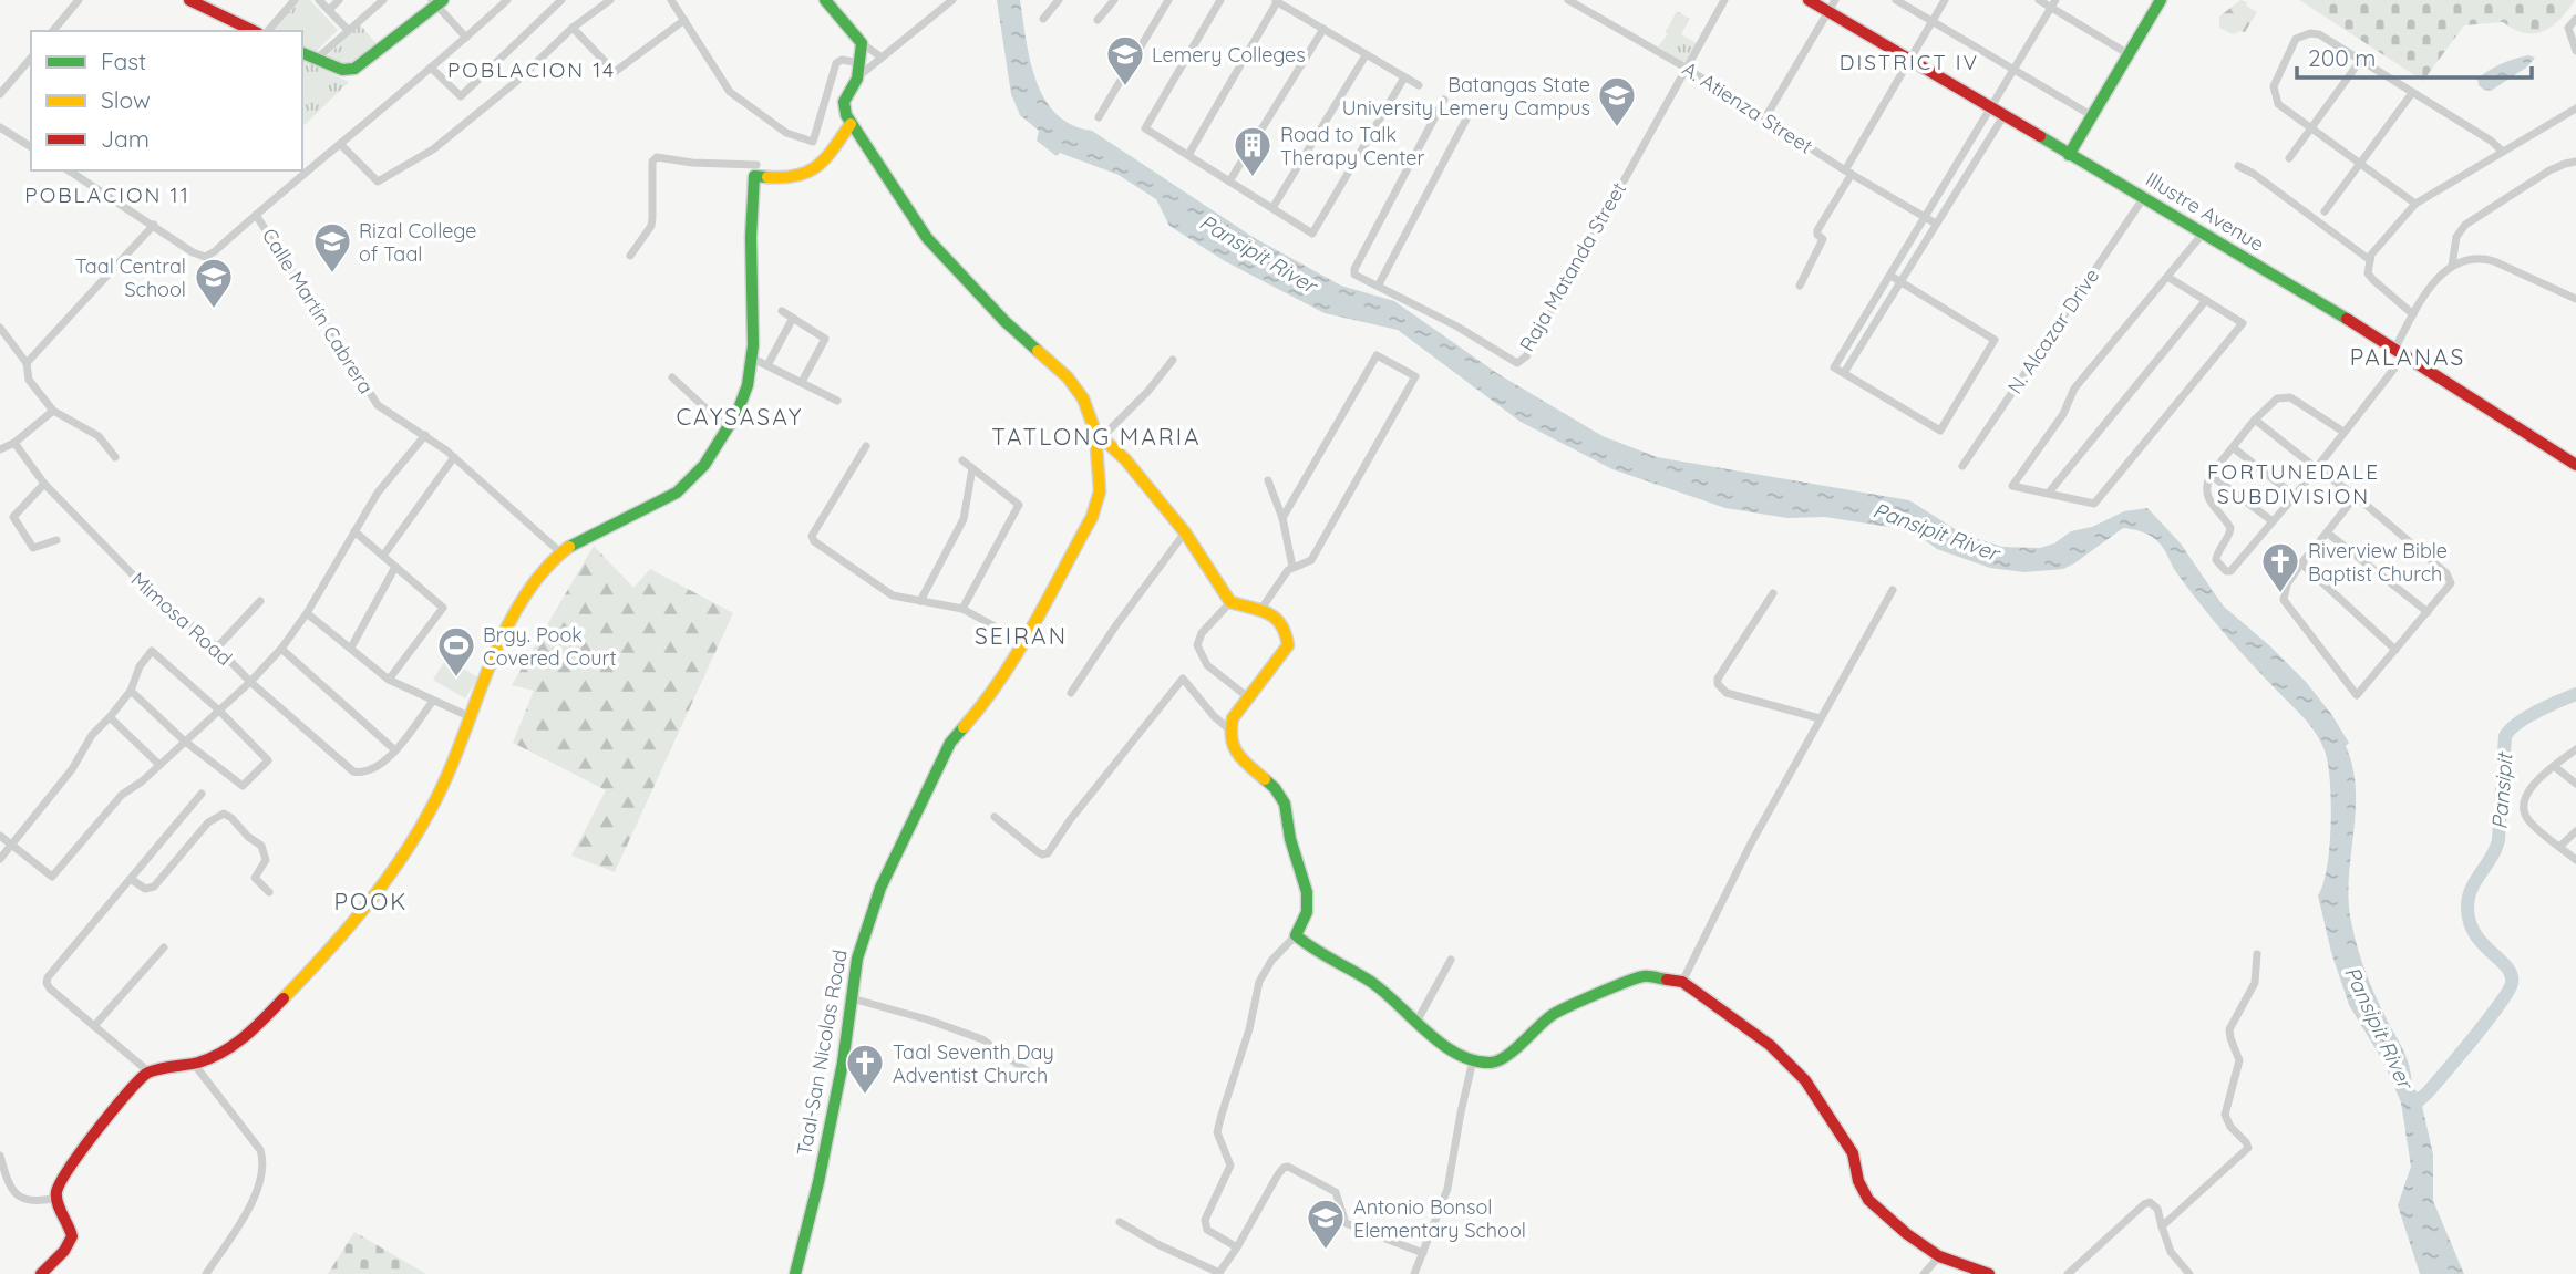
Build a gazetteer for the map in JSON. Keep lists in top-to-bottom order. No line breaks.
{"streets":{"street":["A. Atienza Street","Illustre Avenue","Raja Matanda Street","Calle Martín Cabrera","N. Alcazar Drive","Mimosa Road","Taal-San Nicolas Road"]},"crossings":[["A. Atienza Street","Raja Matanda Street"],["Illustre Avenue","N. Alcazar Drive"]],"districts":["DISTRICT IV","POBLACION 14","POBLACION 11","PALANAS","CAYSASAY","TATLONG MARIA","FORTUNEDALE SUBDIVISION","SEIRAN","POOK"],"water":["Pansipit River","Pansipit"],"places":{"school or university":["Lemery Colleges","Batangas State University Lemery Campus","Rizal College of Taal","Taal Central School","Antonio Bonsol Elementary School"],"building":["Road to Talk Therapy Center"],"church":["Riverview Bible Baptist Church","Taal Seventh Day Adventist Church"],"sports":["Brgy. Pook Covered Court"]},"legend":["Fast","Slow","Jam"],"scale_bar":"200 m"}
